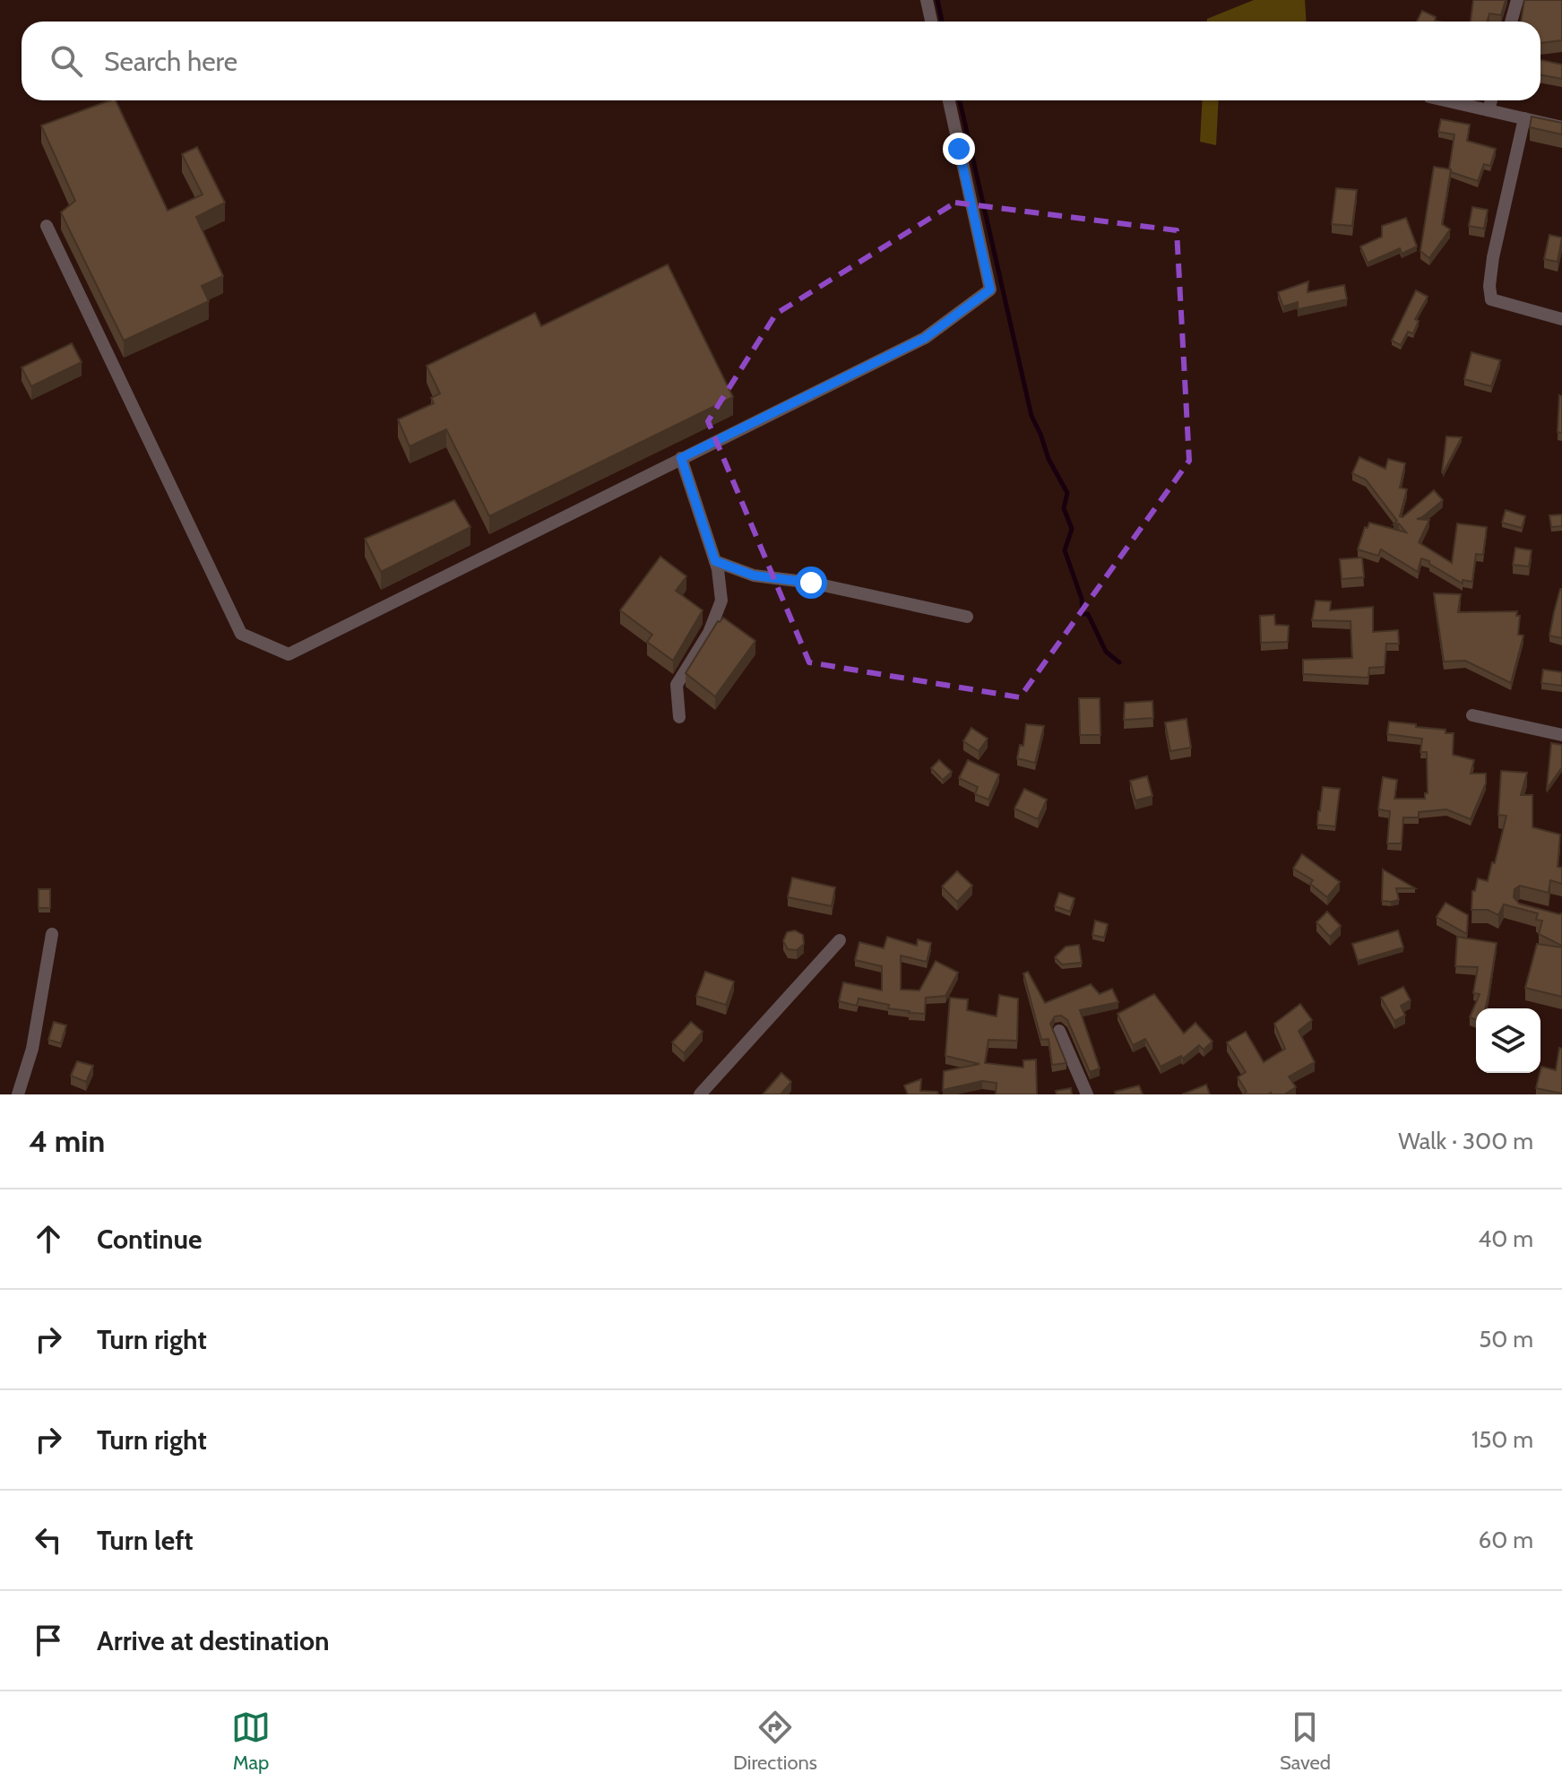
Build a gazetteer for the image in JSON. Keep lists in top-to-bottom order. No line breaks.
{"page":{"search":"Search here","heading":["4 min","Walk · 300 m"],"list":[["Continue","40 m"],["Turn right","50 m"],["Turn right","150 m"],["Turn left","60 m"],"Arrive at destination"],"nav":["Map","Directions","Saved"]}}
